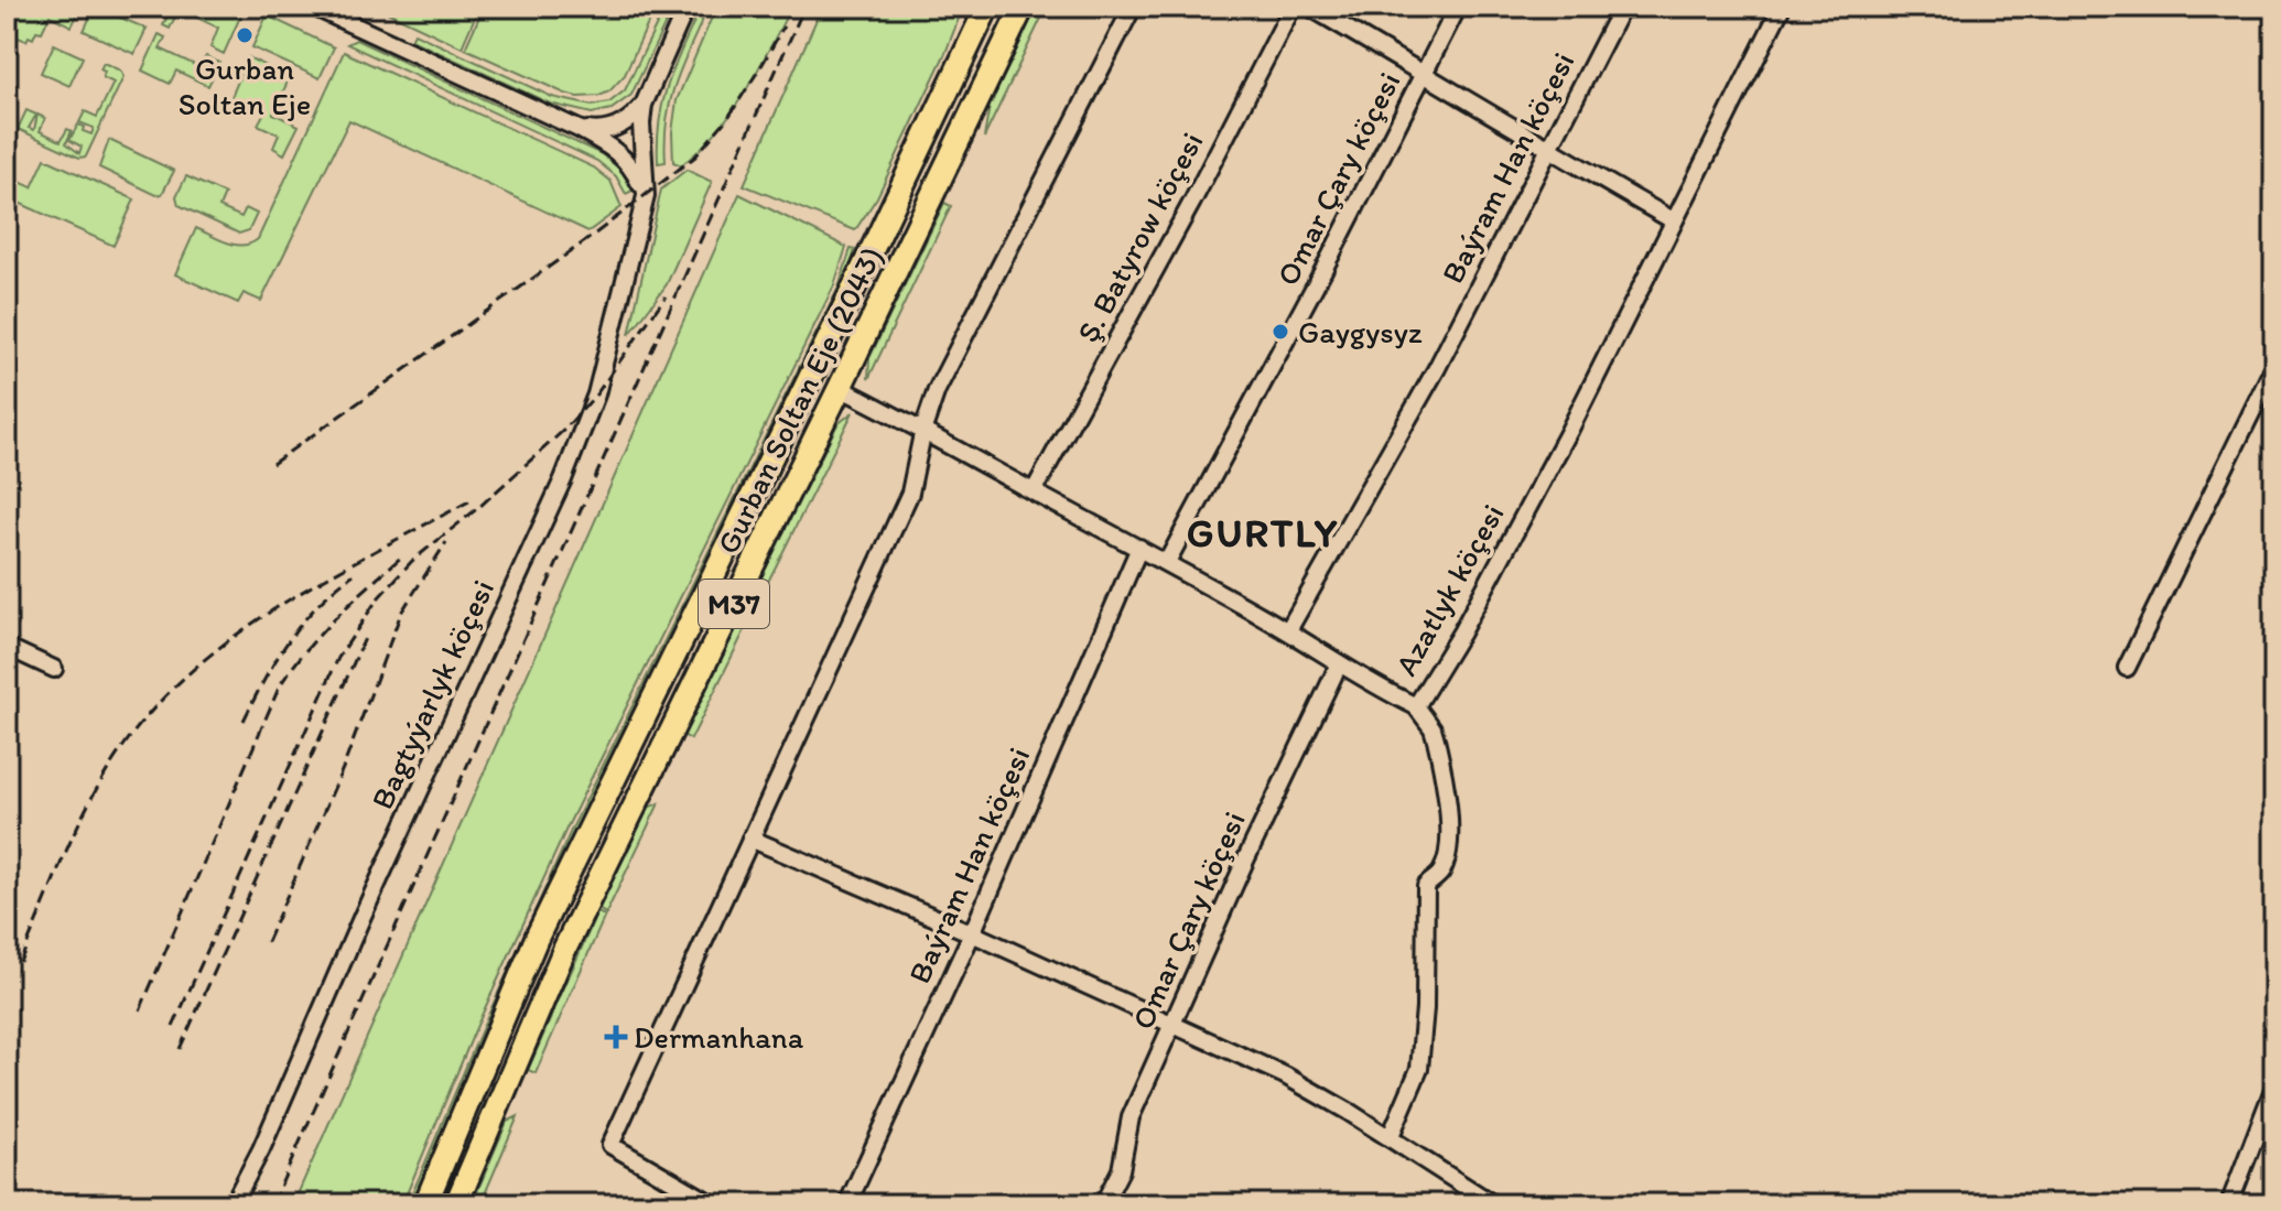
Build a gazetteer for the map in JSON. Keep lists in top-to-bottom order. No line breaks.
{"streets":{"highway":["Gurban Soltan Eje (2043)","M37"],"street":["Baýram Han köçesi","Omar Çary köçesi","Ş. Batyrow köçesi","Azatlyk köçesi","Bagtyýarlyk köçesi"]},"crossings":[["Baýram Han köçesi","Azatlyk köçesi"],["Omar Çary köçesi","Azatlyk köçesi"],["Ş. Batyrow köçesi","Azatlyk köçesi"],["Gurban Soltan Eje (2043)","Azatlyk köçesi"]],"districts":["GURTLY"],"places":{"other":["Gurban Soltan Eje","Gaygysyz"],"health":["Dermanhana"]}}
